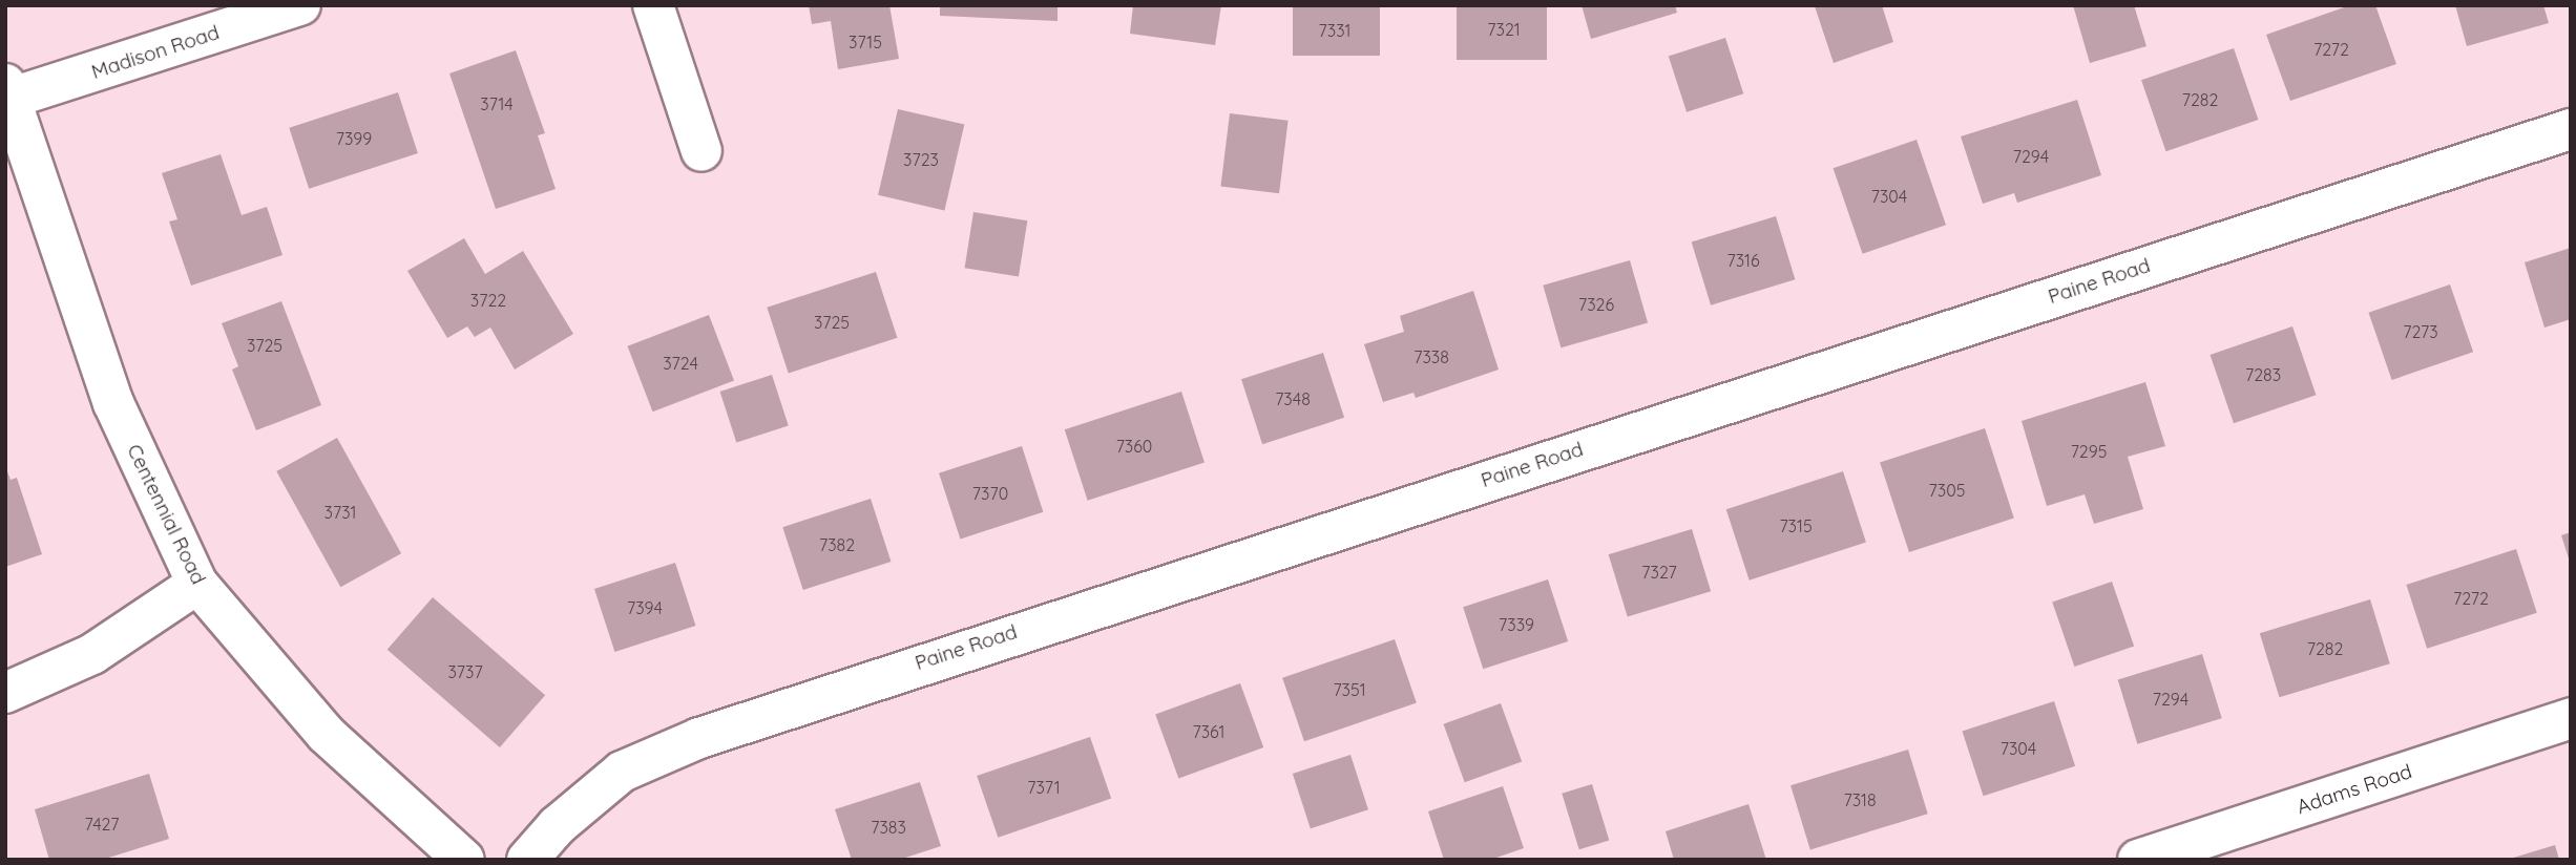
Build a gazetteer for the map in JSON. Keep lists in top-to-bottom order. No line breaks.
{"streets":{"street":["Madison Road","Paine Road","Centennial Road","Adams Road"]},"crossings":[["Madison Road","Centennial Road"]],"house_numbers":["7321","7331","3715","7272","7282","3714","7399","7294","3723","7304","7316","3722","7326","3725","7273","3725","7338","3724","7283","7348","7360","7295","7305","7370","3731","7315","7382","7327","7272","7394","7339","7282","3737","7351","7294","7361","7304","7371","7318","7427","7383"]}
